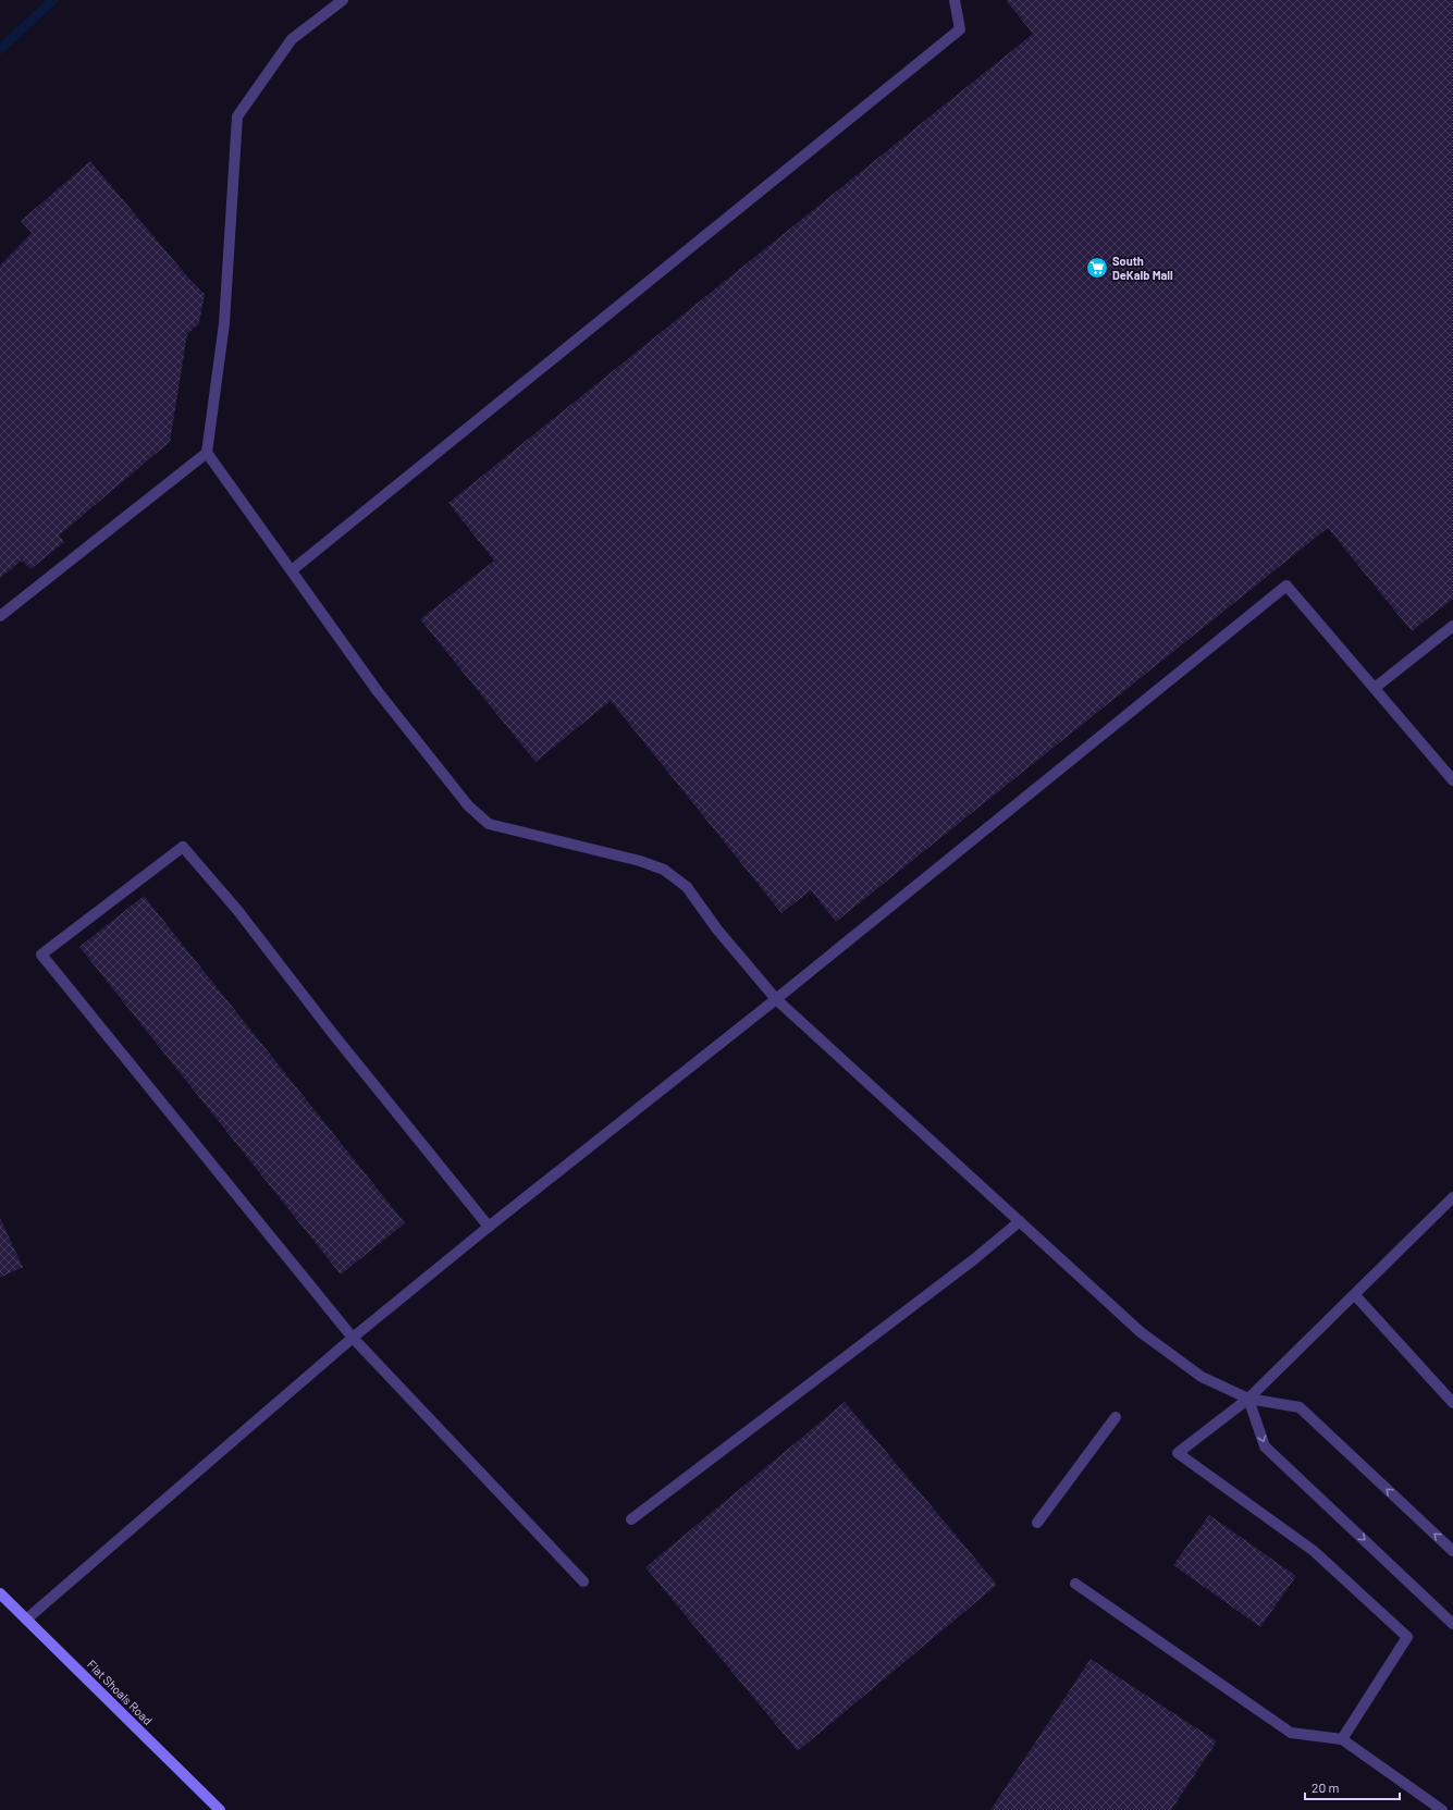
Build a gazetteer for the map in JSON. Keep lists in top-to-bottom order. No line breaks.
{"streets":{"main road":["Flat Shoals Road"]},"places":{"supermarket":["South DeKalb Mall"]},"scale_bar":"20 m"}
